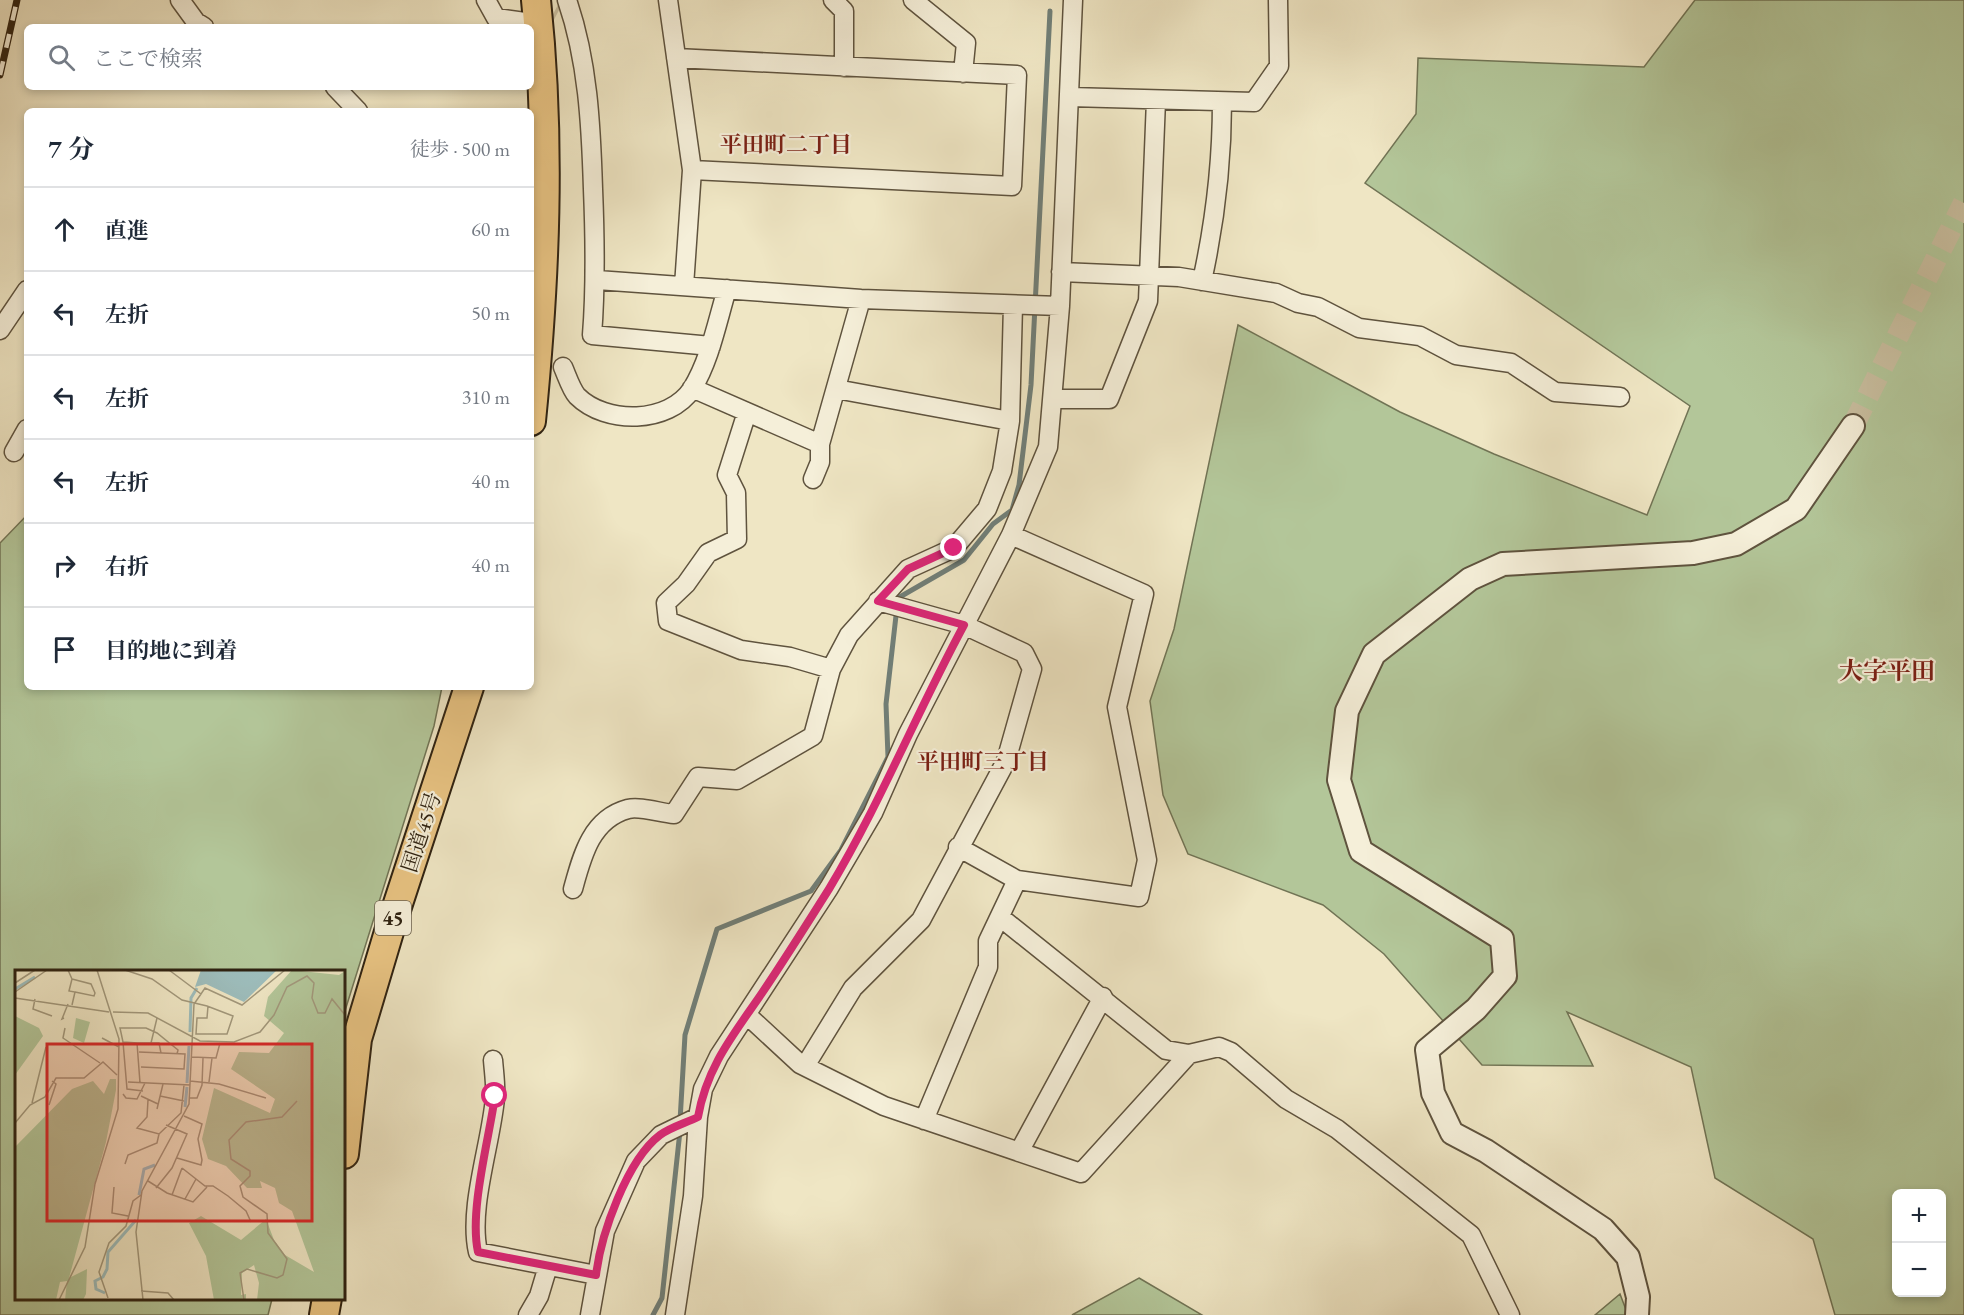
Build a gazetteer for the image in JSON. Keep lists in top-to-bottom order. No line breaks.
{"streets":{"highway":["国道45号","45"]},"districts":["平田町二丁目","大字平田","平田町三丁目"],"page":{"search":"ここで検索","heading":["7 分","徒歩 · 500 m"],"list":[["直進","60 m"],["左折","50 m"],["左折","310 m"],["左折","40 m"],["右折","40 m"],"目的地に到着"],"map_buttons":["+","−"]}}
